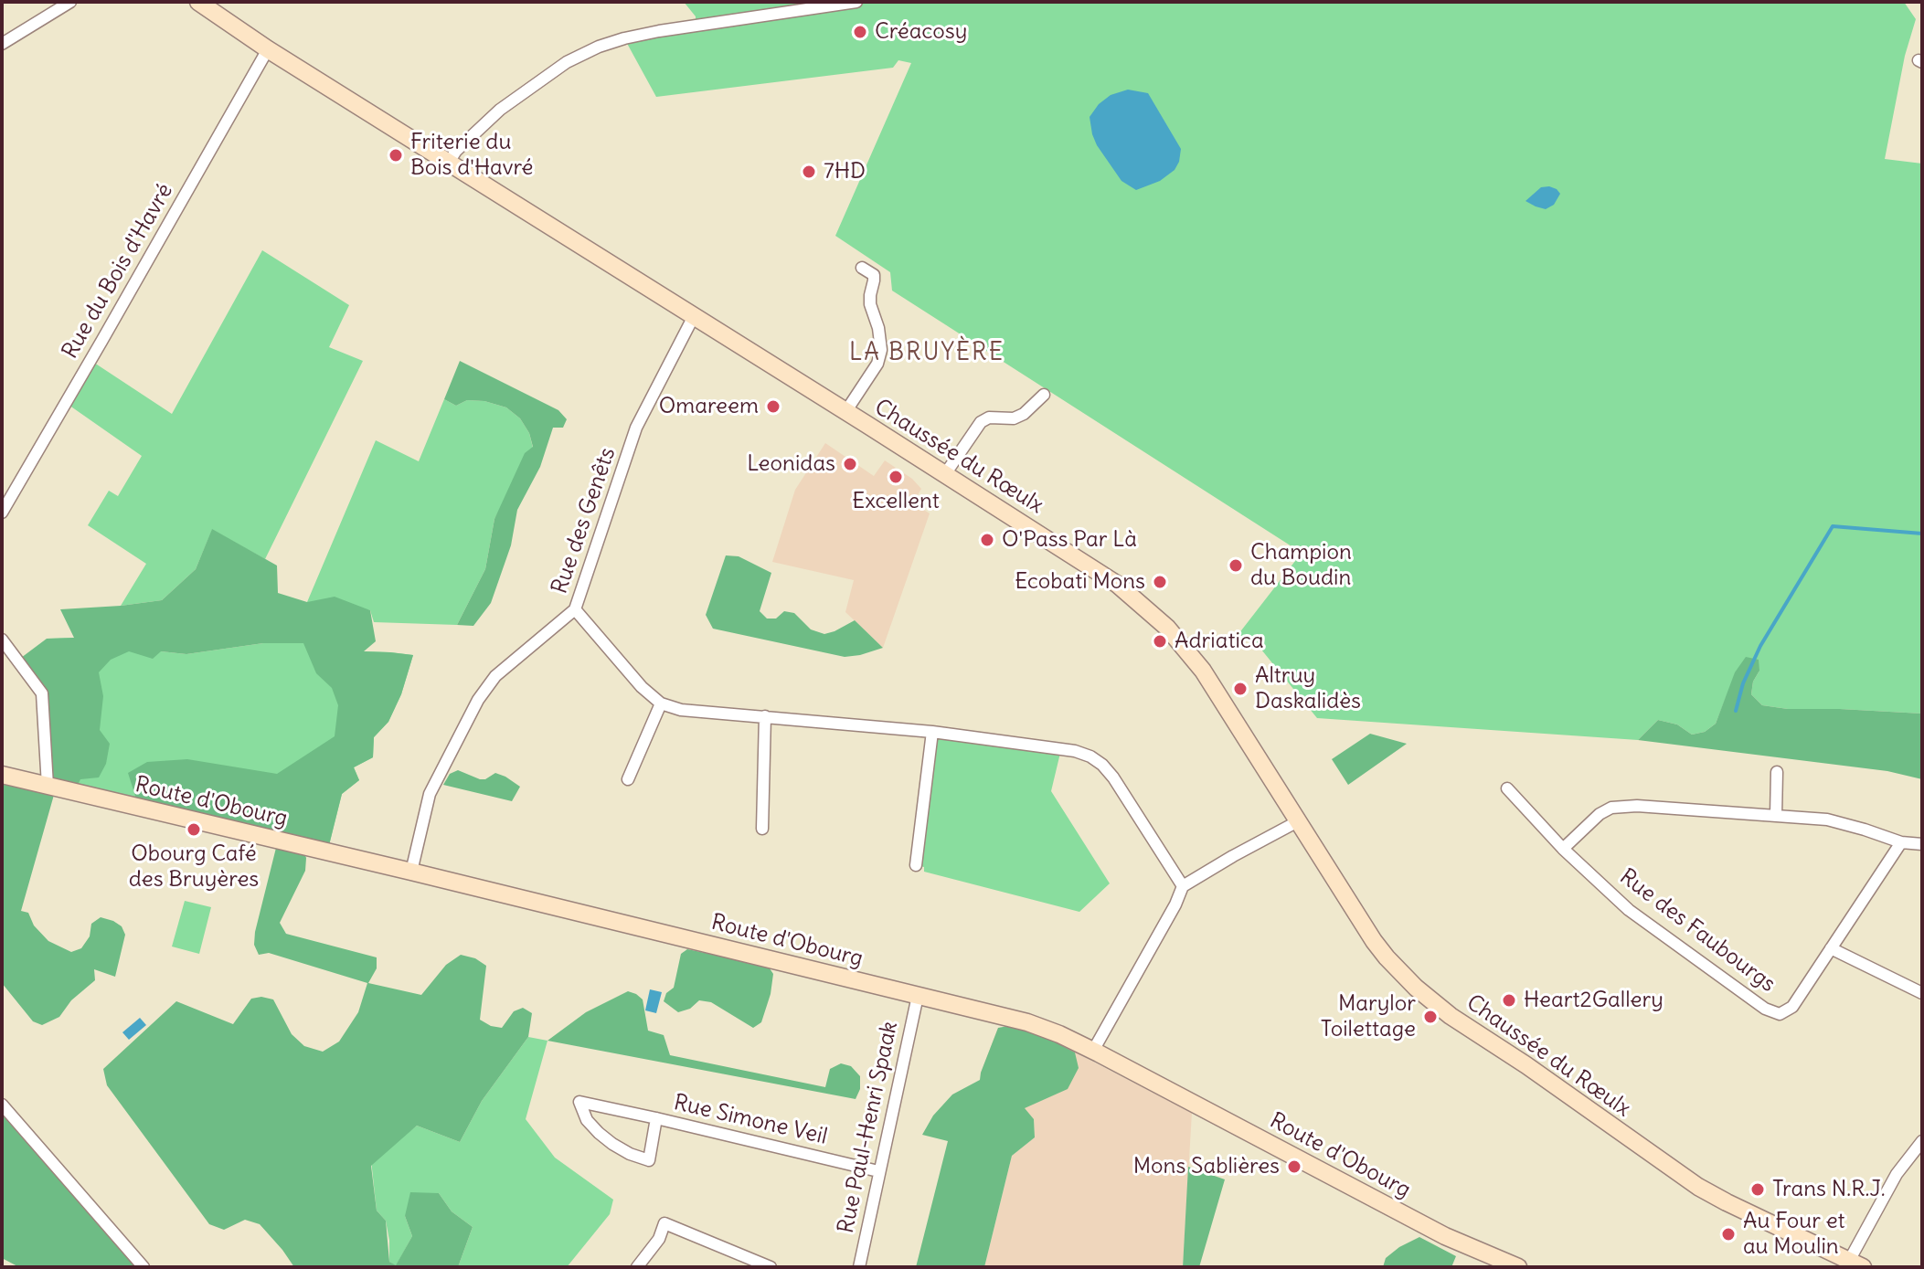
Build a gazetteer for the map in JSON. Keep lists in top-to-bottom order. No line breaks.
{"streets":{"main road":["Chaussée du Rœulx","Route d'Obourg"],"street":["Rue du Bois d'Havré","Rue des Genêts","Rue des Faubourgs","Rue Simone Veil","Rue Paul-Henri Spaak"]},"crossings":[["Rue du Bois d'Havré","Chaussée du Rœulx"],["Chaussée du Rœulx","Rue des Genêts"],["Rue des Genêts","Route d'Obourg"],["Route d'Obourg","Rue Paul-Henri Spaak"],["Rue Simone Veil","Rue Paul-Henri Spaak"]],"districts":["LA BRUYÈRE"],"places":["Créacosy","Friterie du Bois d'Havré","7HD","Omareem","Leonidas","Excellent","O'Pass Par Là","Champion du Boudin","Ecobati Mons","Adriatica","Altruy Daskalidès","Obourg Café des Bruyères","Heart2Gallery","Marylor Toilettage","Mons Sablières","Trans N.R.J.","Au Four et au Moulin"]}
